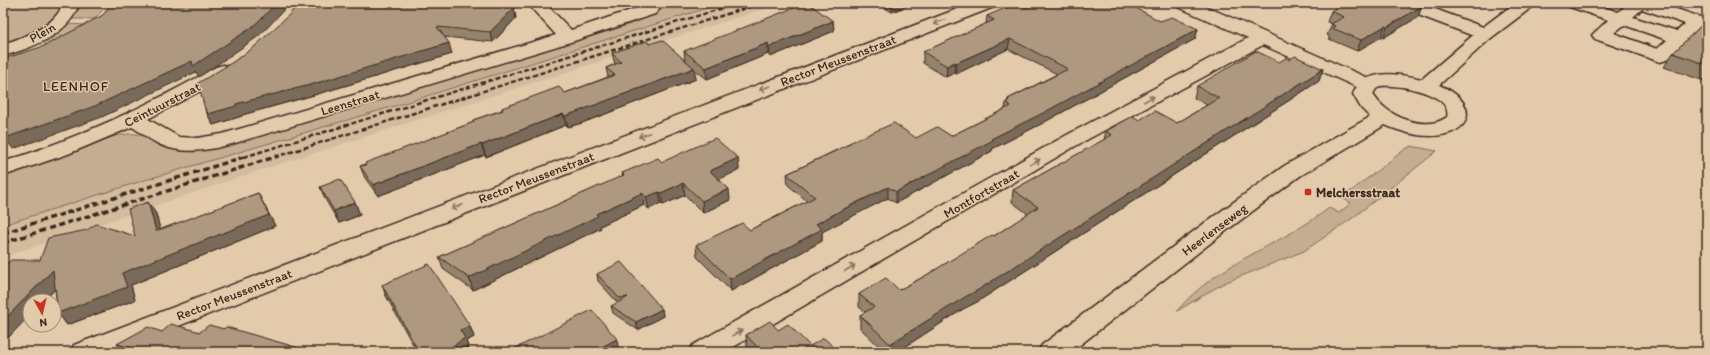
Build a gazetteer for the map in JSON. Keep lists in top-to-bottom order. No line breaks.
{"streets":{"street":["Plein","Rector Meussenstraat","Leenstraat","Ceintuurstraat","Montfortstraat","Heerlenseweg"]},"crossings":[["Leenstraat","Ceintuurstraat"]],"one_way":["Rector Meussenstraat","Montfortstraat"],"districts":["LEENHOF"],"places":{"transit":["Melchersstraat"]},"north":"bottom"}
